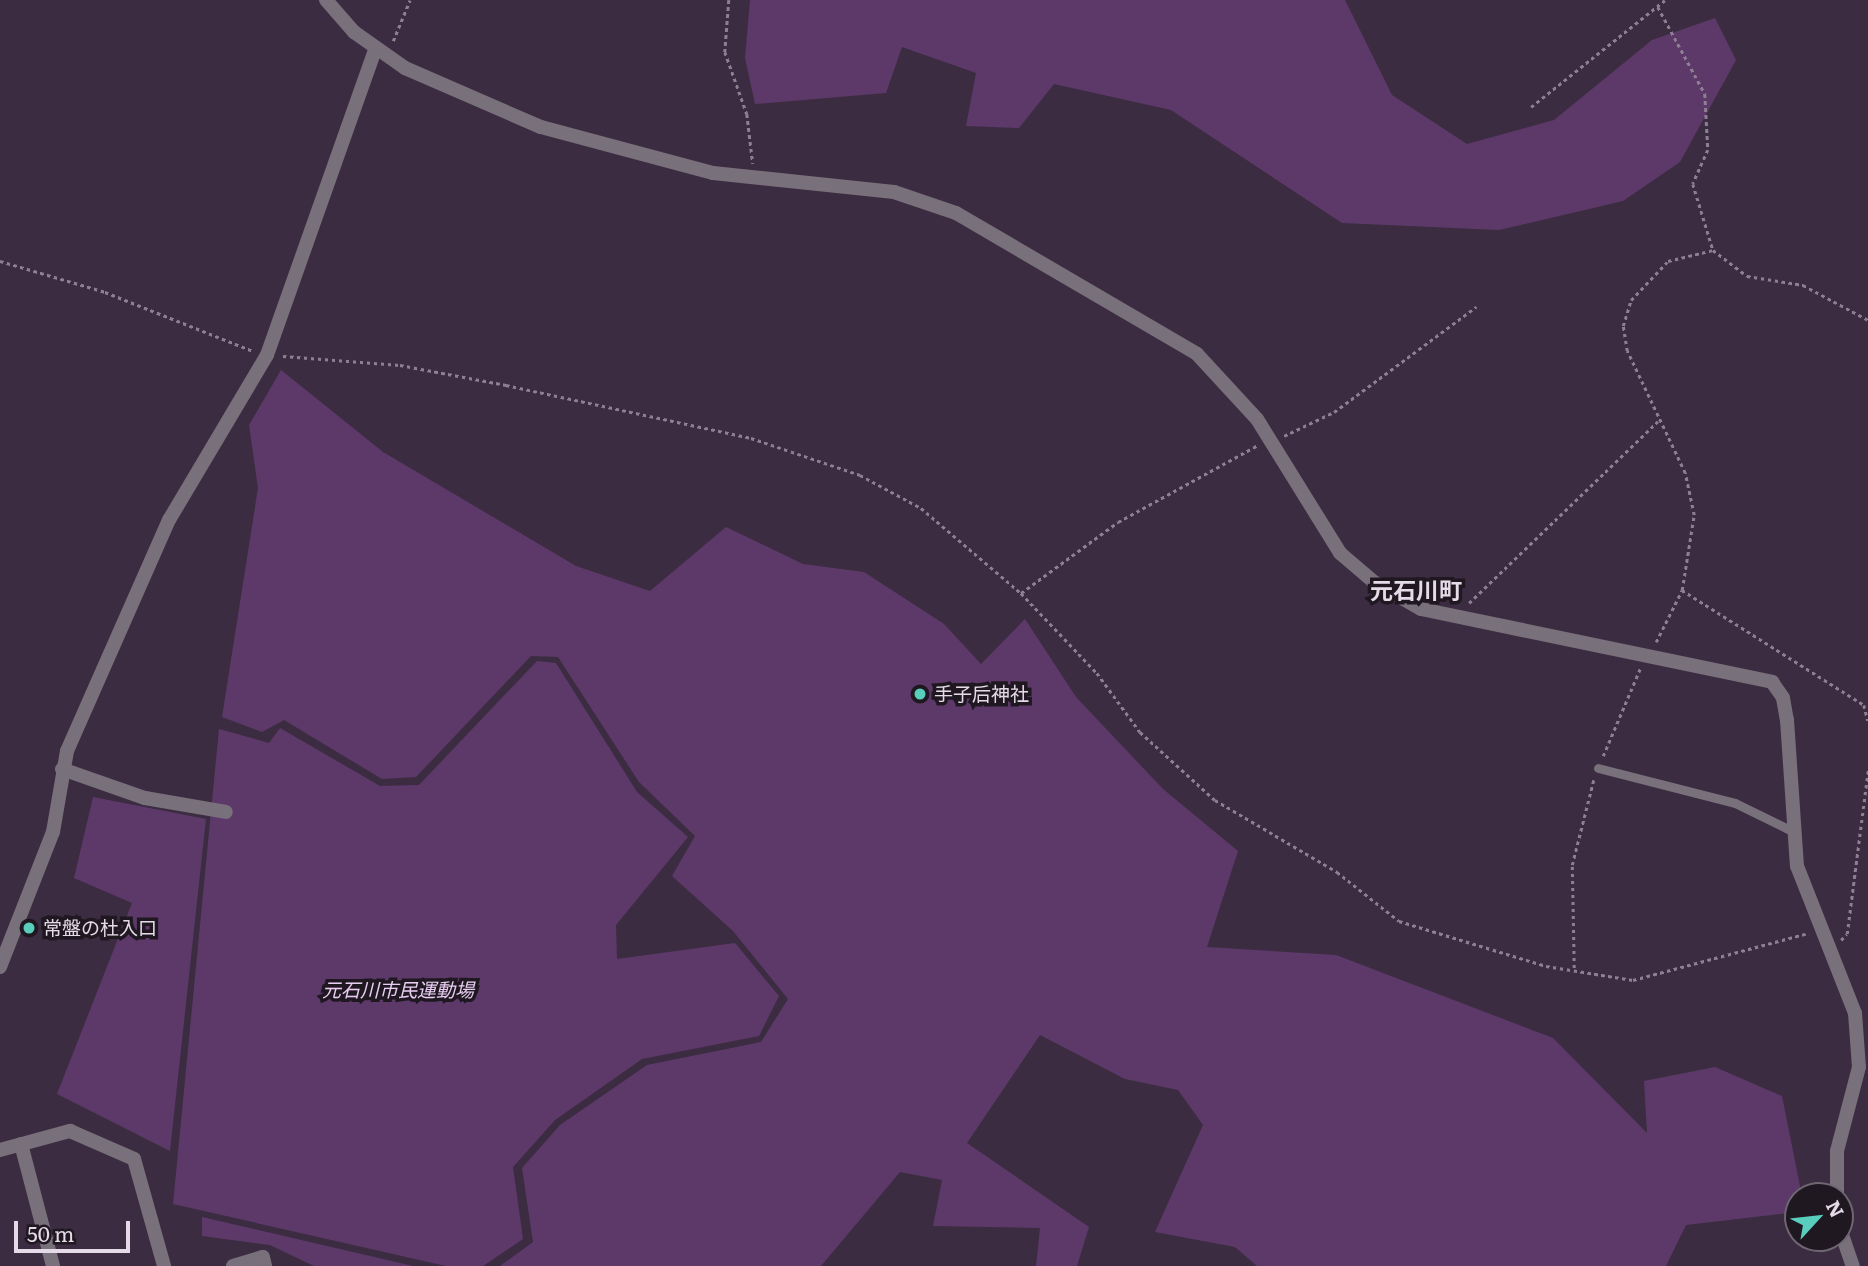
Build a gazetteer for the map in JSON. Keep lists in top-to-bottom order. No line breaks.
{"districts":["元石川町"],"parks":["元石川市民運動場"],"places":["手子后神社","常盤の杜入口"],"scale_bar":"50 m","north":"top right"}
